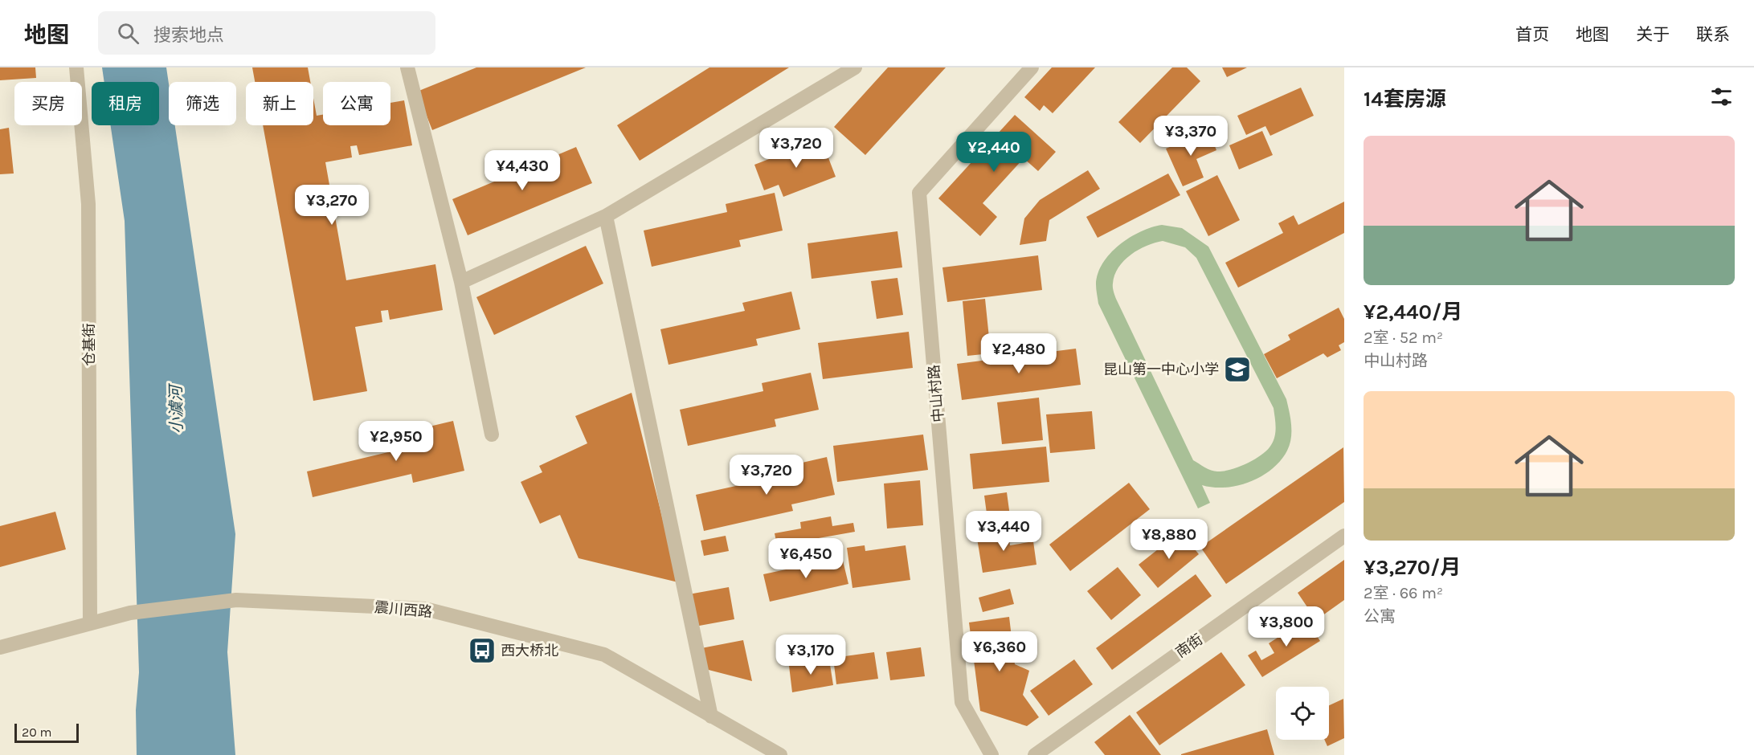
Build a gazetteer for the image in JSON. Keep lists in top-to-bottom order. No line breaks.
{"streets":{"street":["仓基街","中山村路","震川西路","南街"]},"crossings":[["仓基街","震川西路"]],"water":["小澞河"],"places":{"school or university":["昆山第一中心小学"],"bus stop":["西大桥北"]},"scale_bar":"20 m","page":{"header":"地图","search":"搜索地点","nav":["首页","地图","关于","联系"],"heading":"14套房源","chip":["买房","租房","筛选","新上","公寓"],"price":["¥3,370","¥3,720","¥2,440","¥4,430","¥3,270","¥2,480","¥2,950","¥3,720","¥3,440","¥8,880","¥6,450","¥3,800","¥6,360","¥3,170"],"list":[{"name":"¥2,440/月","note":"2室 · 52 m² · 中山村路"},{"name":"¥3,270/月","note":"2室 · 66 m² · 公寓"}],"scale":"20 m"}}
